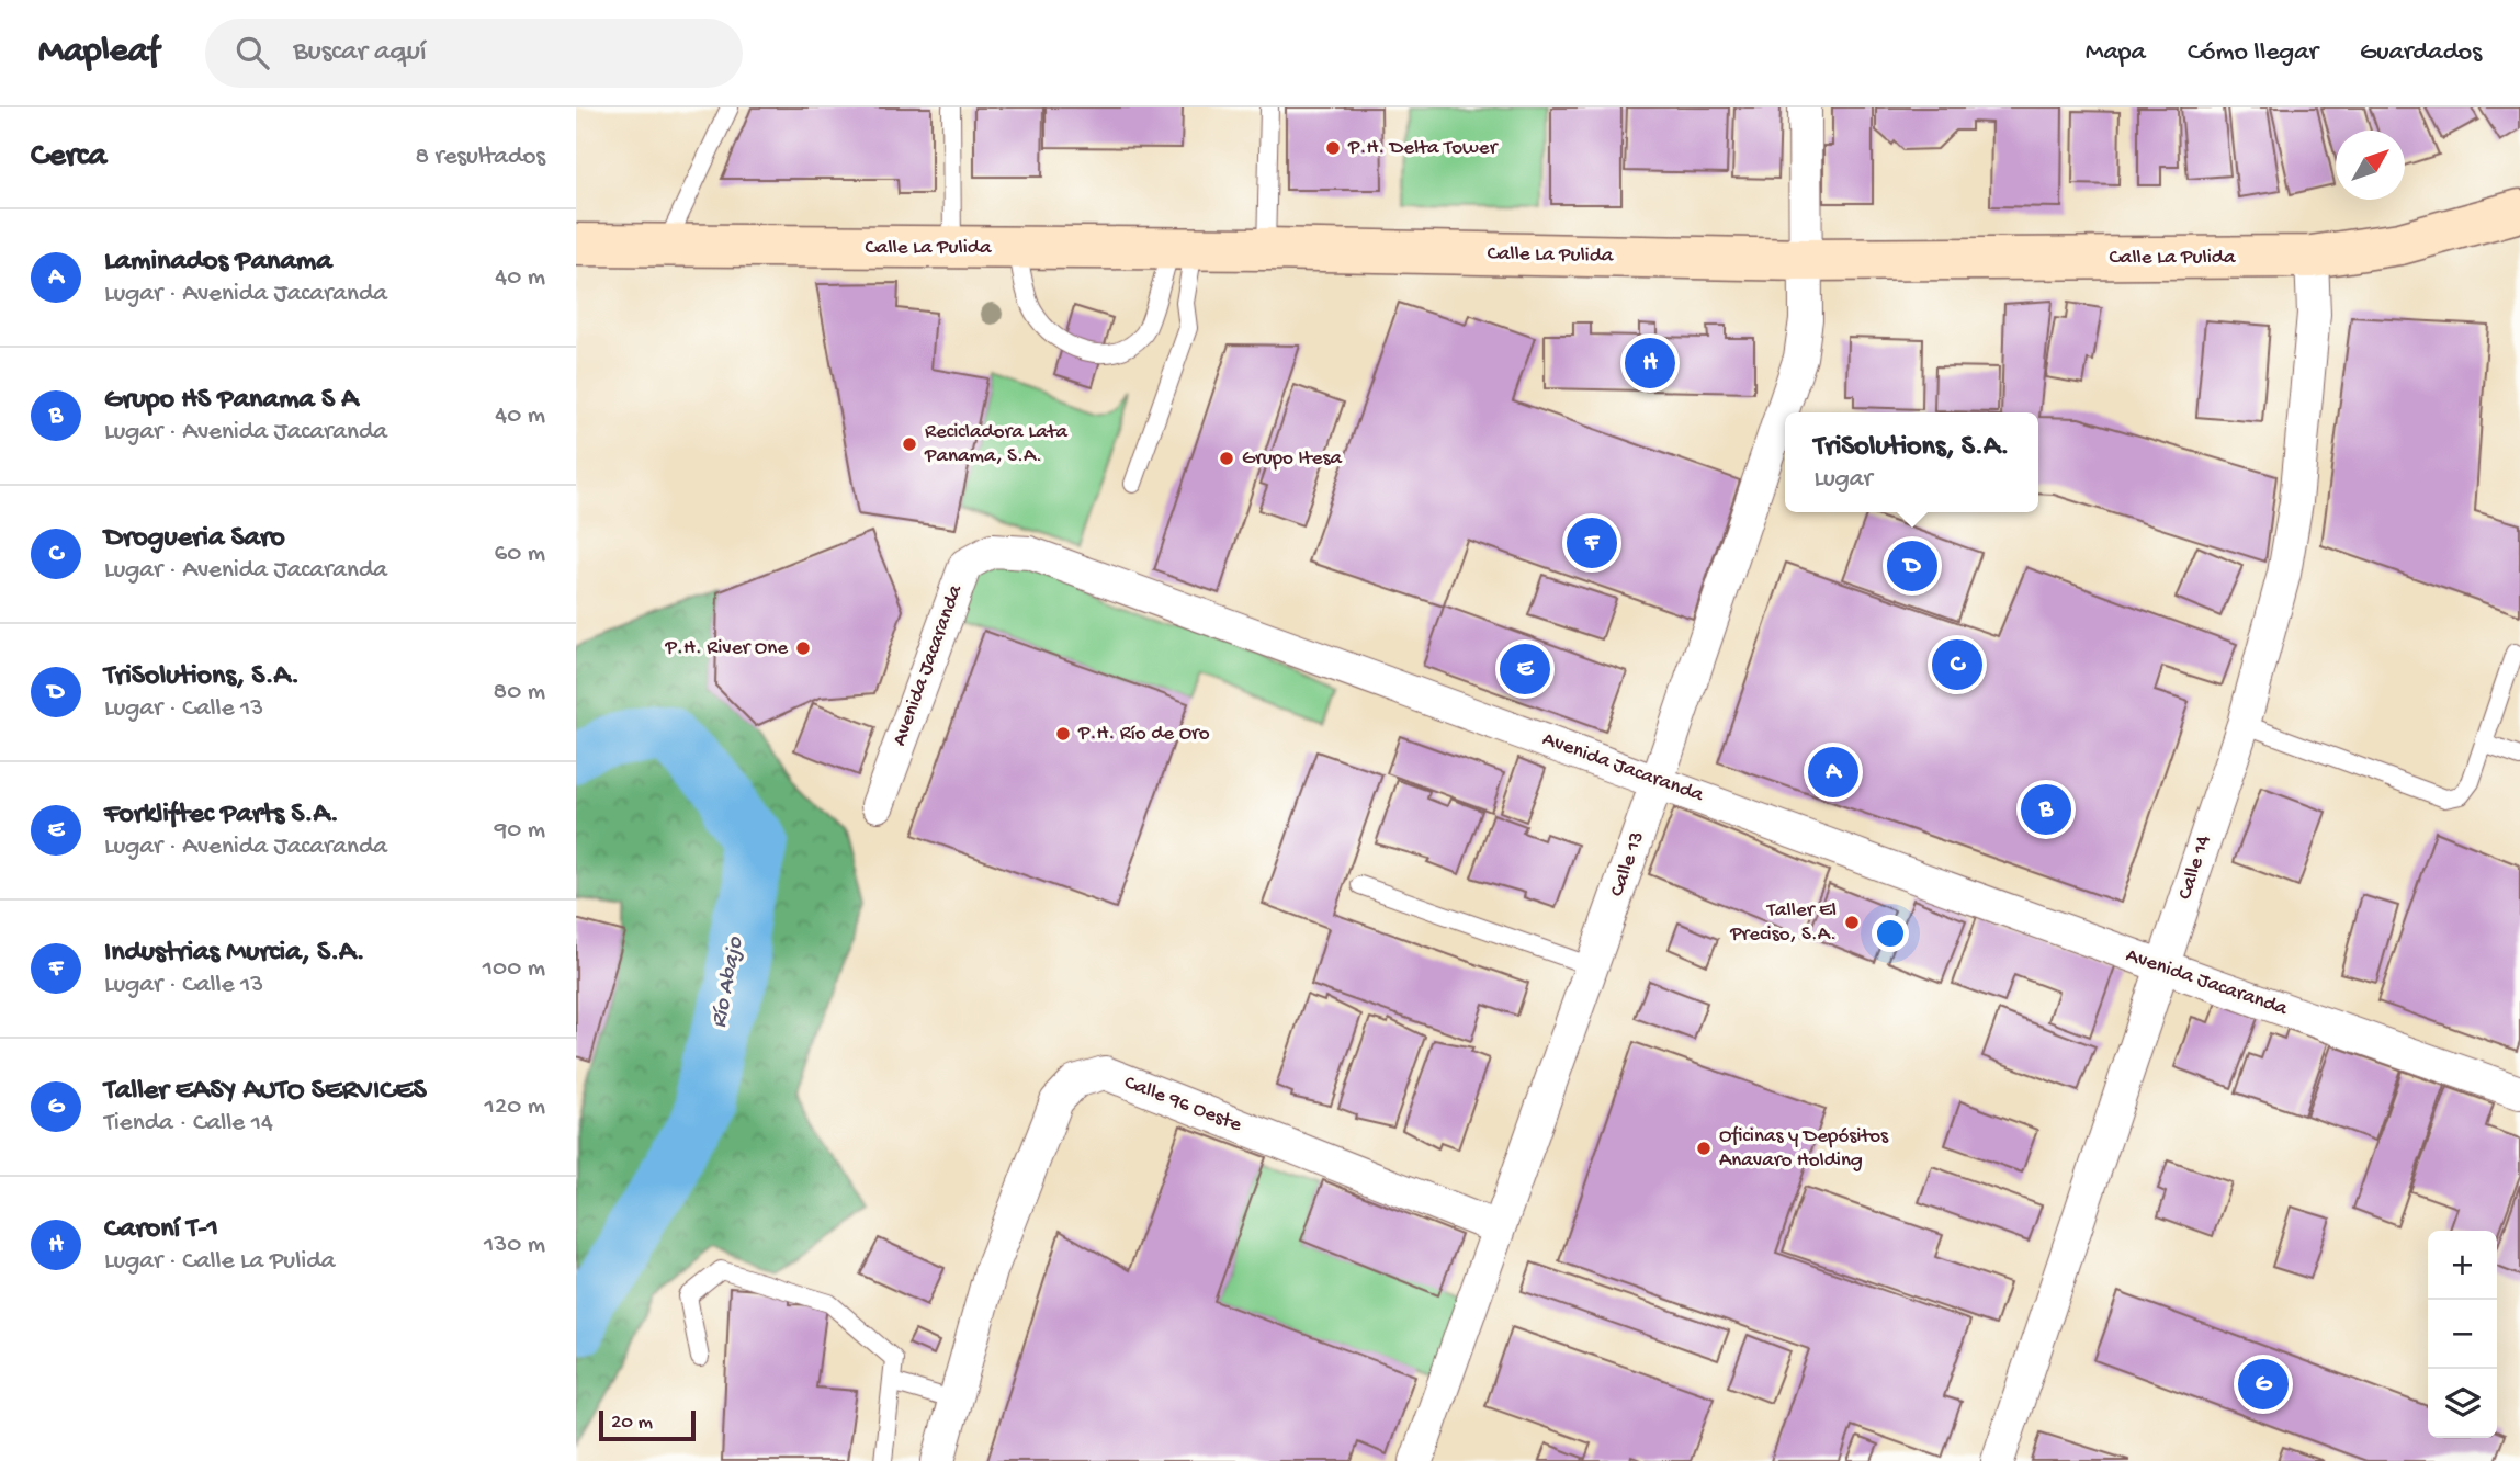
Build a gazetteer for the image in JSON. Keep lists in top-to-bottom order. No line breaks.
{"streets":{"main road":["Calle La Pulida"],"street":["Avenida Jacaranda","Calle 13","Calle 14","Calle 96 Oeste"]},"crossings":[["Calle La Pulida","Calle 13"],["Calle La Pulida","Calle 14"],["Avenida Jacaranda","Calle 13"],["Avenida Jacaranda","Calle 14"],["Calle 13","Calle 96 Oeste"]],"water":["Río Abajo"],"places":["P.H. Delta Tower","Recicladora Lata Panama, S.A.","Grupo Itesa","P.H. River One","P.H. Río de Oro","Taller El Preciso, S.A.","Oficinas y Depósitos Anavaro Holding"],"scale_bar":"20 m","north":"top right","page":{"header":"Mapleaf","search":"Buscar aquí","nav":["Mapa","Cómo llegar","Guardados"],"heading":["Cerca","8 resultados"],"list":[{"mark":"A","name":"Laminados Panama","note":"Lugar · Avenida Jacaranda","value":"40 m"},{"mark":"B","name":"Grupo HS Panama S A","note":"Lugar · Avenida Jacaranda","value":"40 m"},{"mark":"C","name":"Drogueria Saro","note":"Lugar · Avenida Jacaranda","value":"60 m"},{"mark":"D","name":"TriSolutions, S.A.","note":"Lugar · Calle 13","value":"80 m"},{"mark":"E","name":"Forkliftec Parts S.A.","note":"Lugar · Avenida Jacaranda","value":"90 m"},{"mark":"F","name":"Industrias Murcia, S.A.","note":"Lugar · Calle 13","value":"100 m"},{"mark":"G","name":"Taller EASY AUTO SERVICES","note":"Tienda · Calle 14","value":"120 m"},{"mark":"H","name":"Caroní T-1","note":"Lugar · Calle La Pulida","value":"130 m"}],"pins":["H","F","D","C","E","A","B","G"],"popup":["TriSolutions, S.A.","Lugar"],"map_buttons":["+","−"],"scale":"20 m"}}
